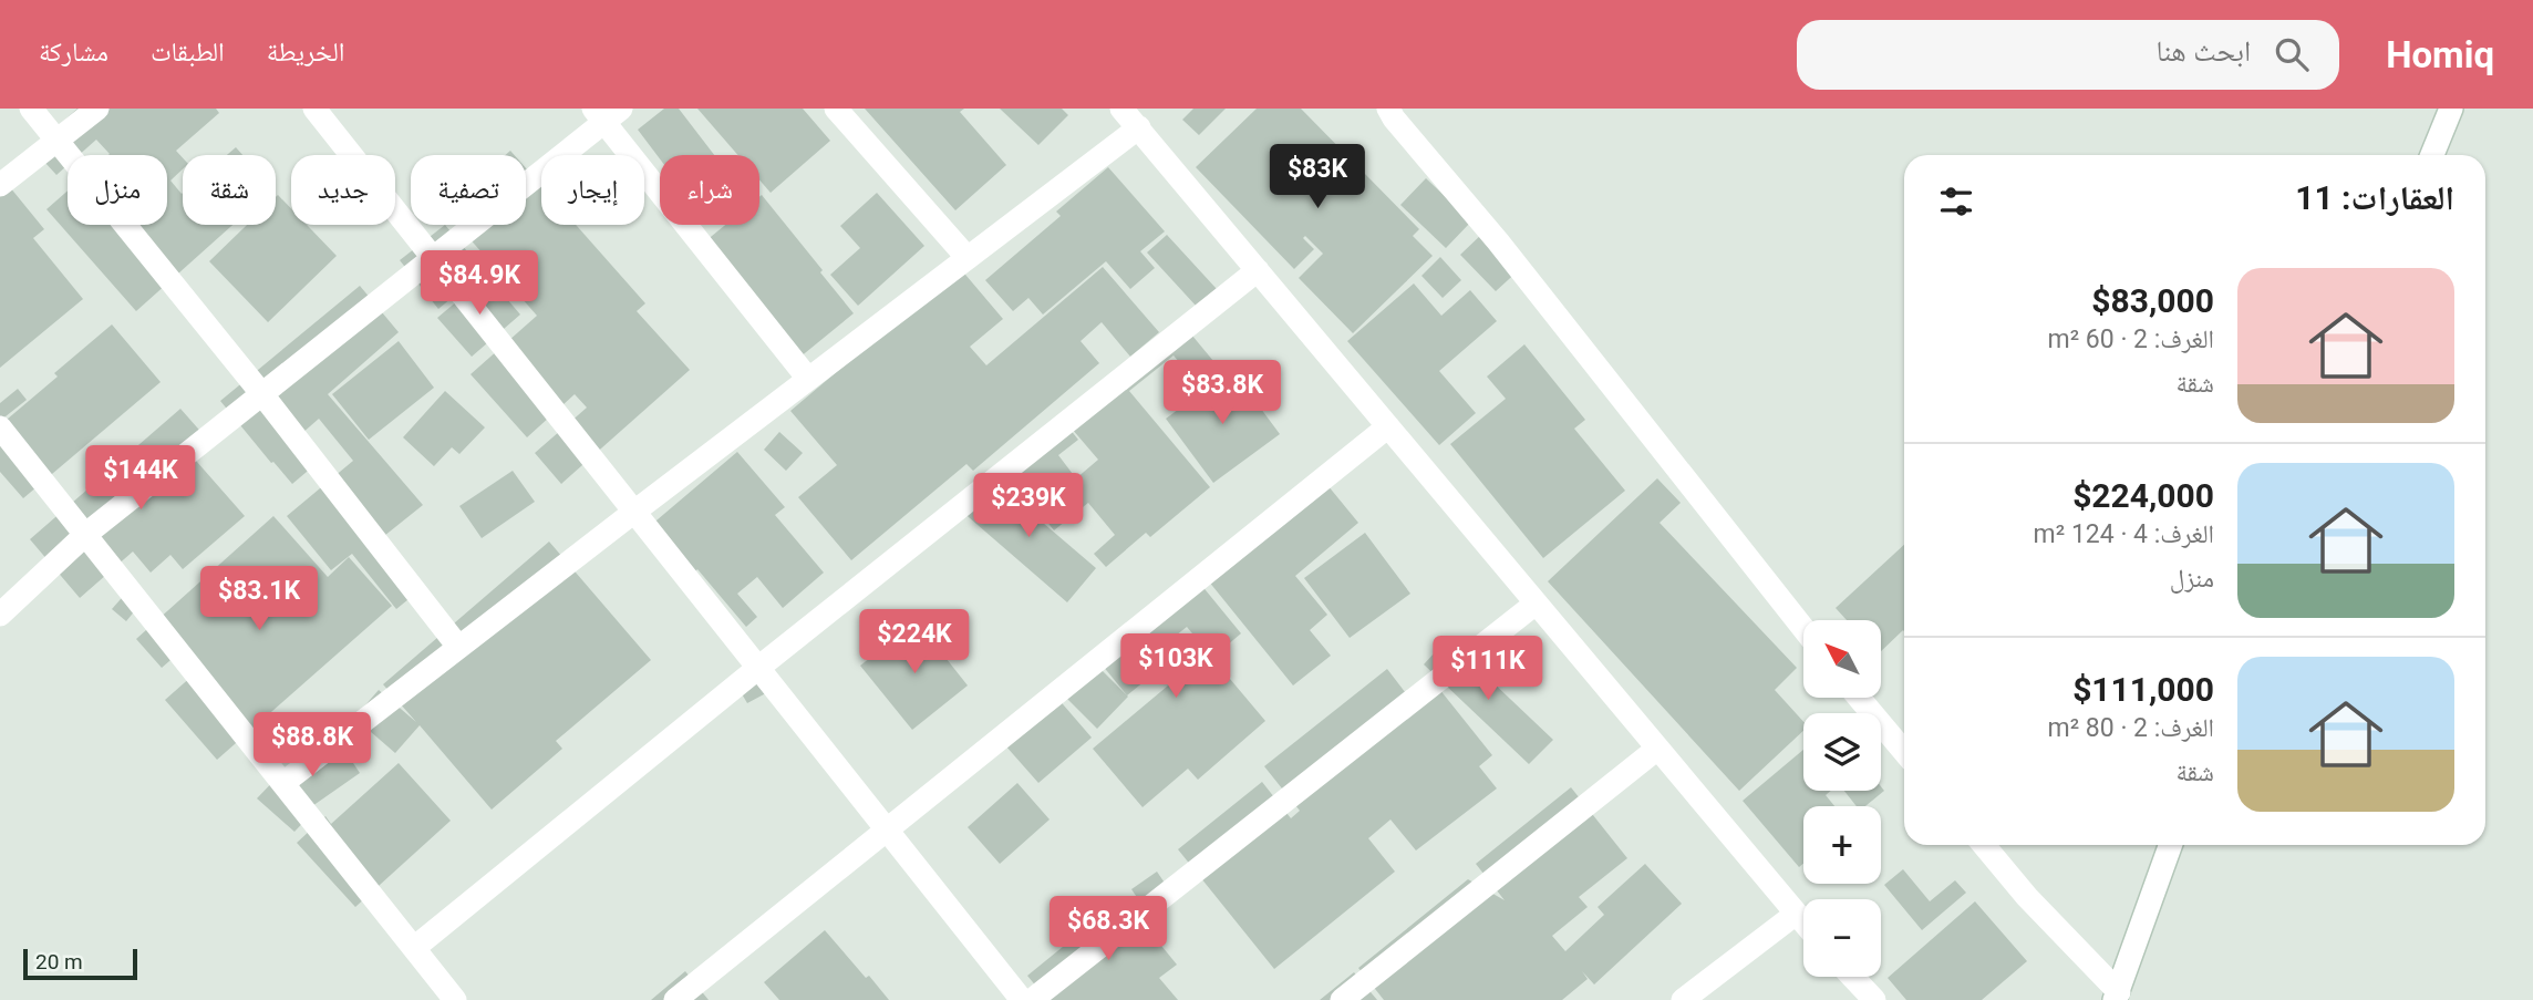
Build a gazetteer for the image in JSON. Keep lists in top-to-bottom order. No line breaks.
{"scale_bar":"20 m","north":"top left","page":{"header":"Homiq","search":"ابحث هنا","nav":["الخريطة","الطبقات","مشاركة"],"price":["$83K","$84.9K","$83.8K","$144K","$239K","$83.1K","$224K","$103K","$111K","$88.8K","$68.3K"],"chip":["شراء","إيجار","تصفية","جديد","شقة","منزل"],"heading":"العقارات: 11","list":[{"name":"$83,000","note":"الغرف: 2 · 60 m² · شقة"},{"name":"$224,000","note":"الغرف: 4 · 124 m² · منزل"},{"name":"$111,000","note":"الغرف: 2 · 80 m² · شقة"}],"map_buttons":["+","−"],"scale":"20 m"}}
